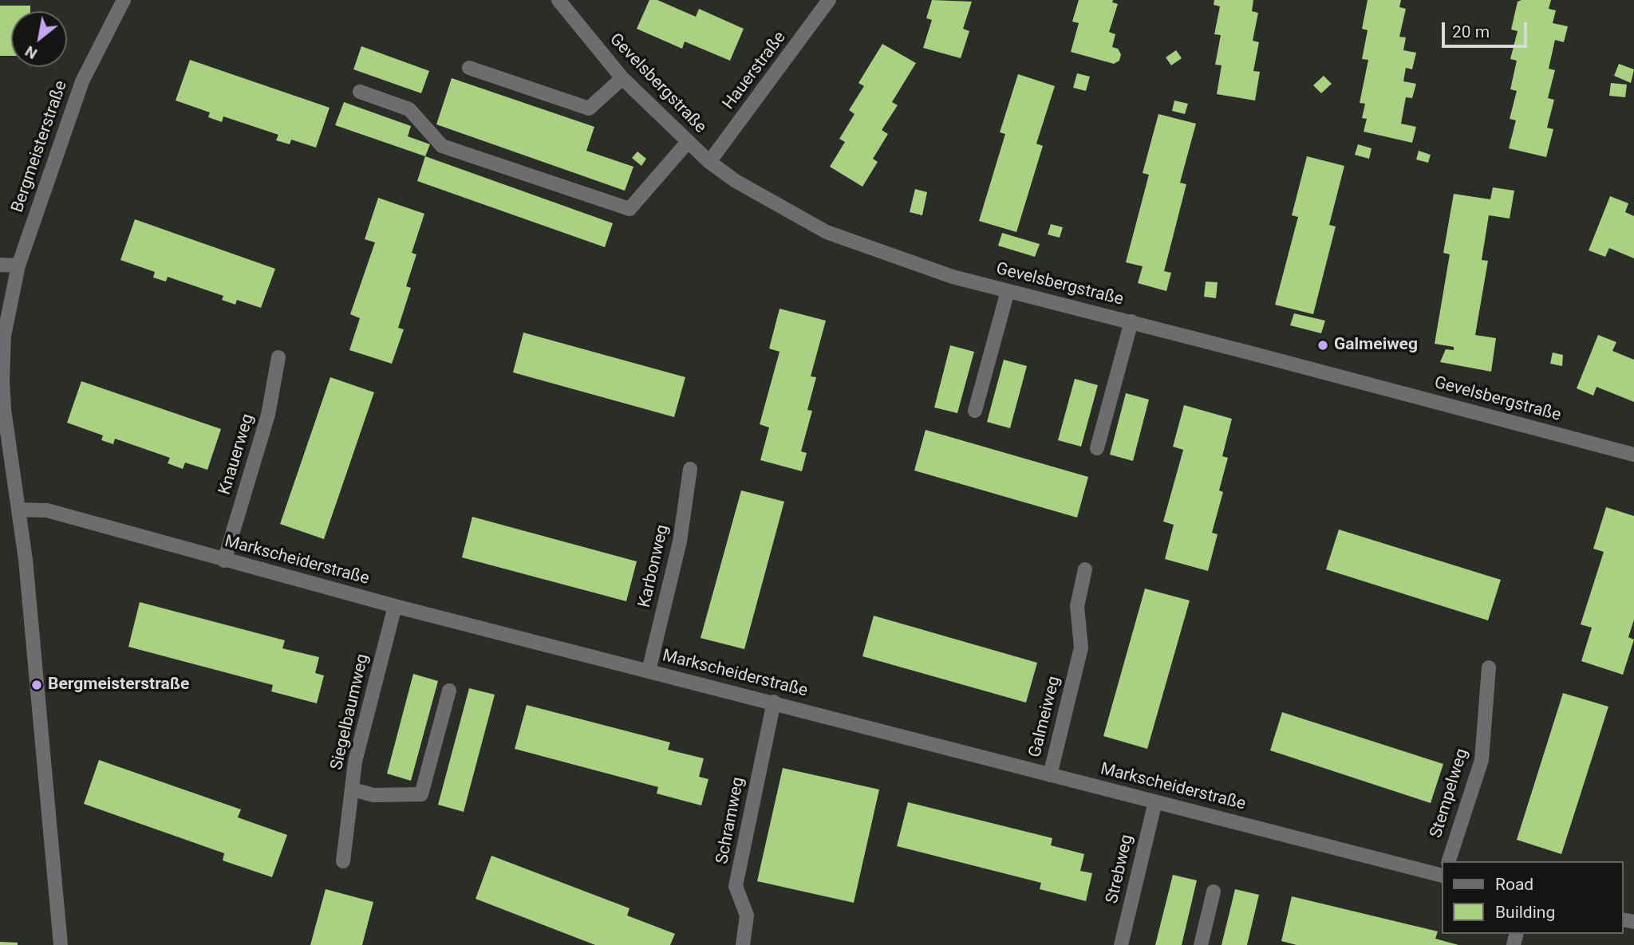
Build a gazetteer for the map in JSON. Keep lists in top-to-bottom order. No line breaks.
{"streets":{"street":["Hauerstraße","Gevelsbergstraße","Bergmeisterstraße","Knauerweg","Markscheiderstraße","Karbonweg","Siegelbaumweg","Galmeiweg","Stempelweg","Schramweg","Strebweg"]},"crossings":[["Hauerstraße","Gevelsbergstraße"],["Bergmeisterstraße","Markscheiderstraße"],["Knauerweg","Markscheiderstraße"],["Markscheiderstraße","Karbonweg"],["Markscheiderstraße","Siegelbaumweg"],["Markscheiderstraße","Galmeiweg"],["Markscheiderstraße","Schramweg"],["Markscheiderstraße","Strebweg"]],"places":["Galmeiweg","Bergmeisterstraße"],"legend":["Road","Building"],"scale_bar":"20 m","north":"bottom left"}
